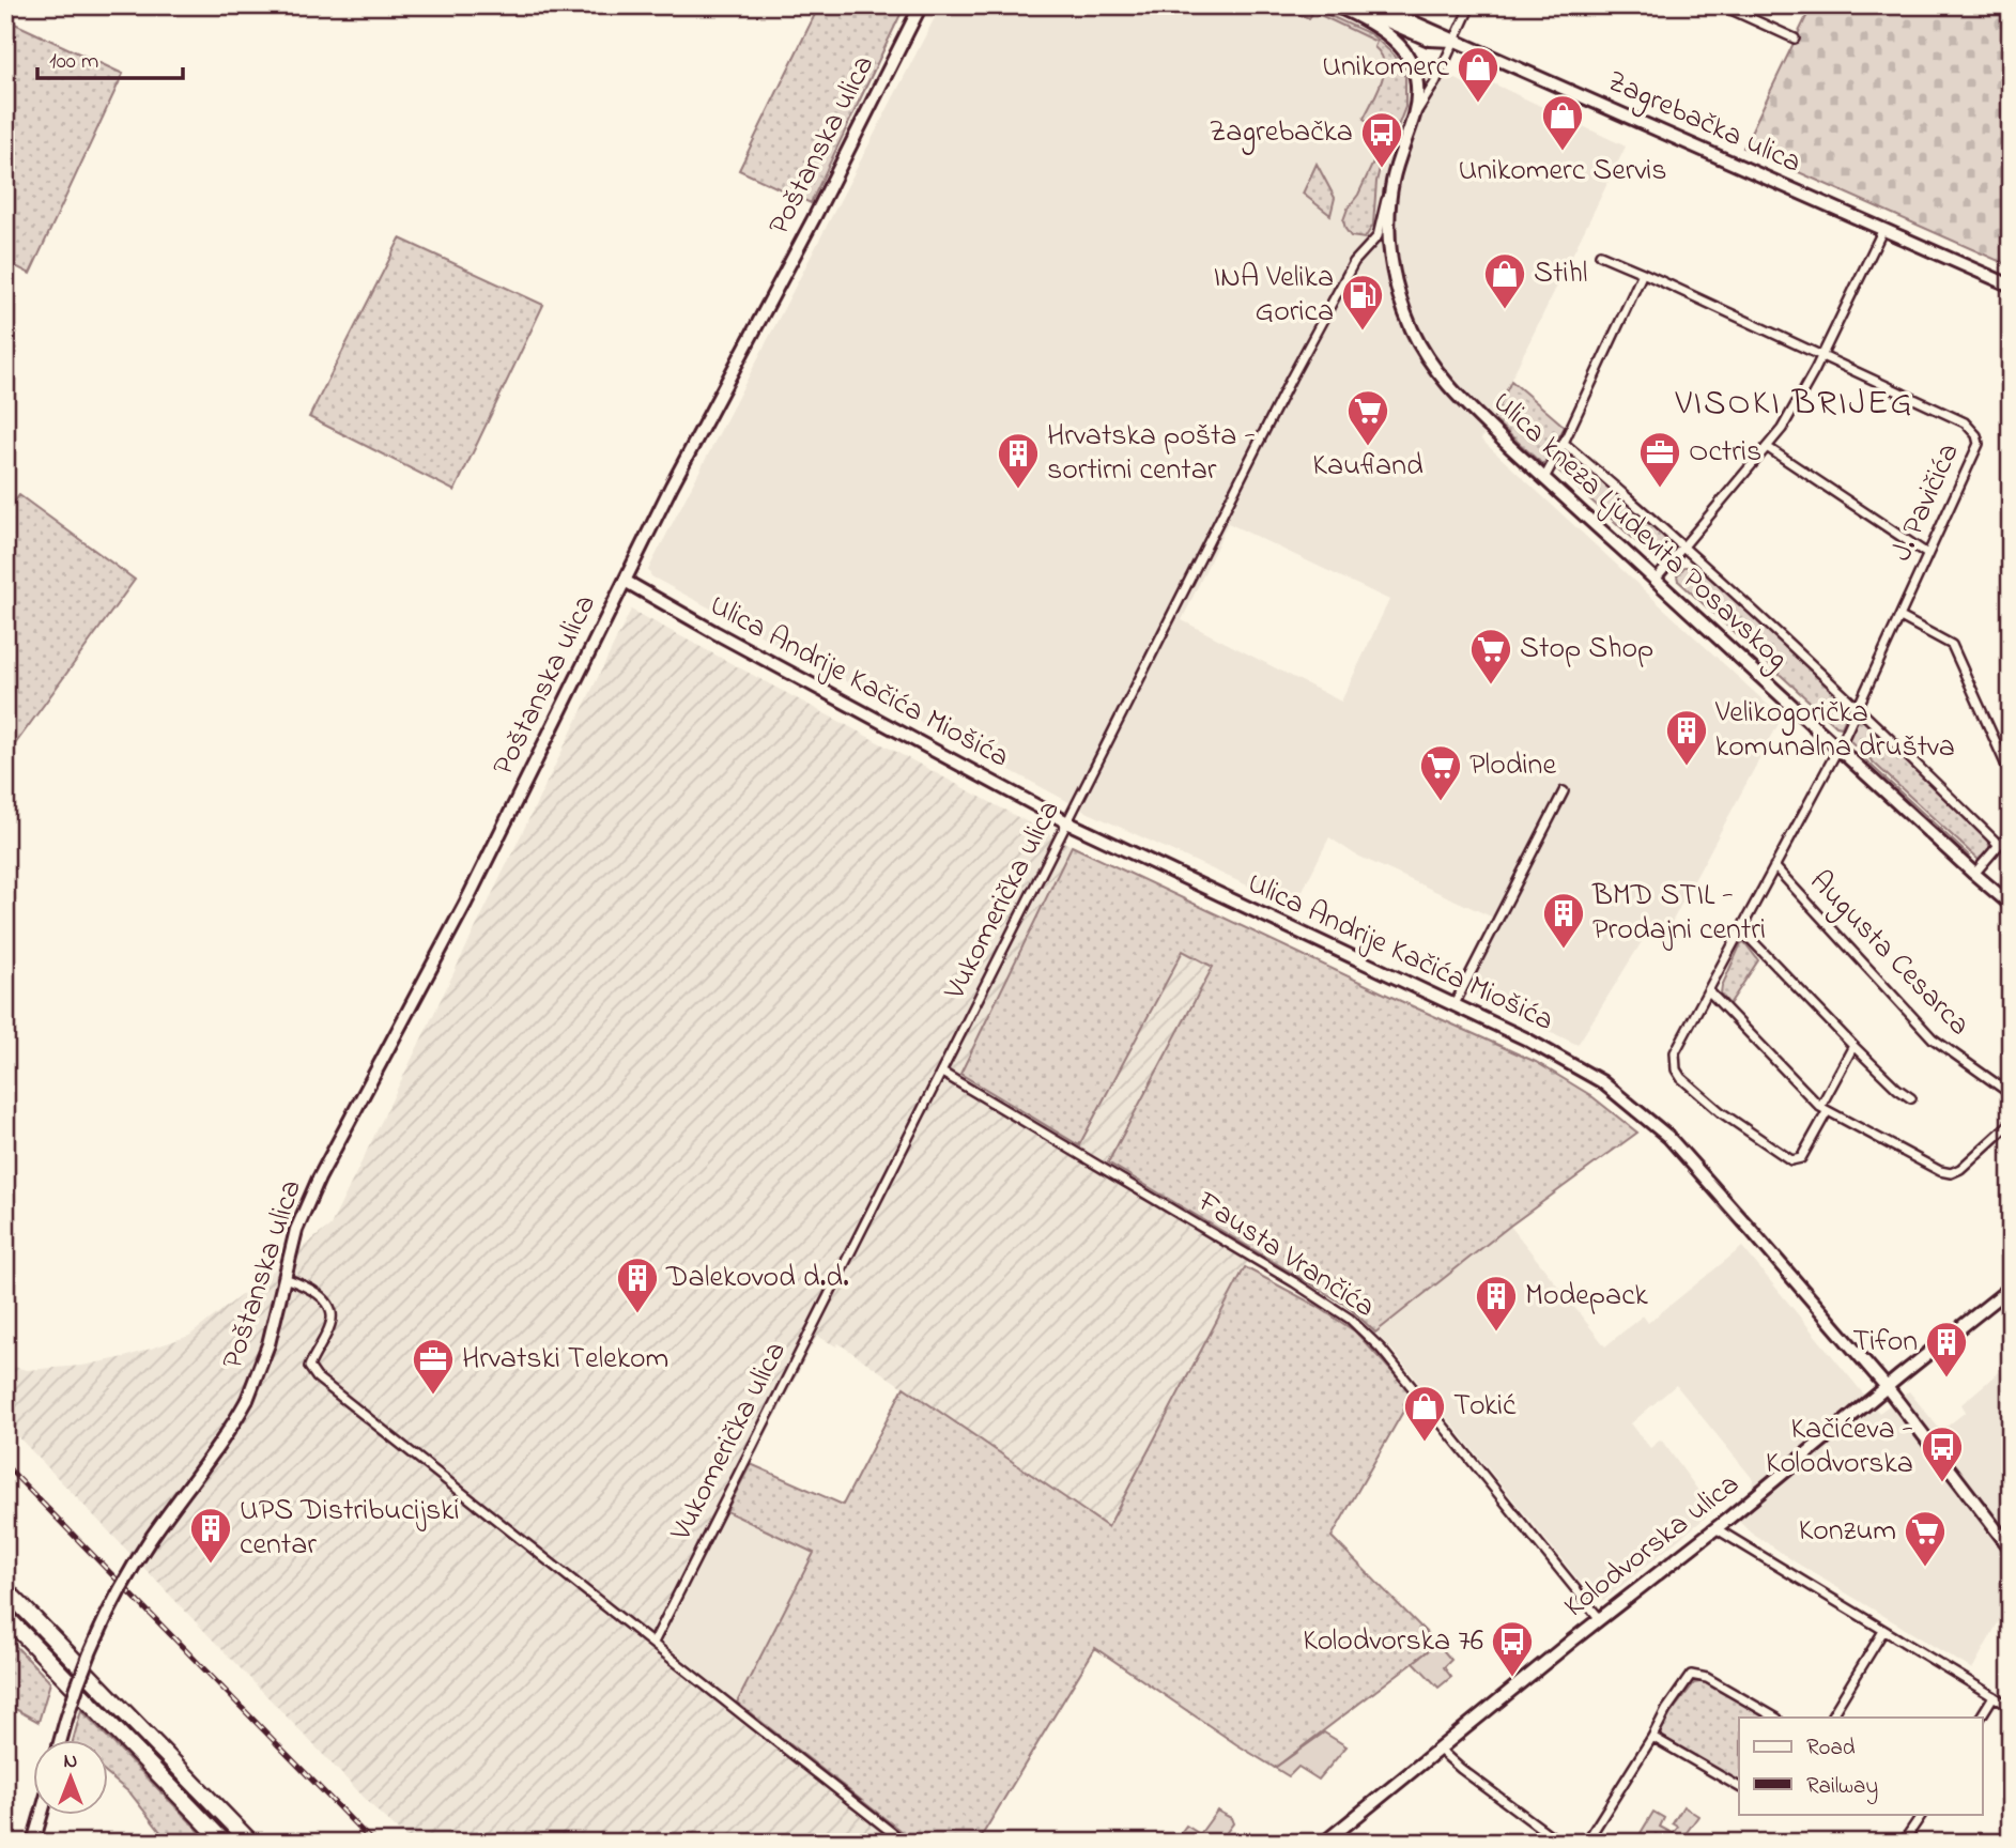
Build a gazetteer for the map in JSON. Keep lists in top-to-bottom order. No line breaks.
{"streets":{"main road":["Zagrebačka ulica","Poštanska ulica","Ulica kneza Ljudevita Posavskog","Ulica Andrije Kačića Miošića","Kolodvorska ulica"],"street":["J. Pavičića","Vukomerička ulica","Augusta Cesarca","Fausta Vrančića"]},"crossings":[["Poštanska ulica","Ulica Andrije Kačića Miošića"],["J. Pavičića","Ulica kneza Ljudevita Posavskog"],["J. Pavičića","Augusta Cesarca"],["Ulica kneza Ljudevita Posavskog","Vukomerička ulica"],["Ulica Andrije Kačića Miošića","Vukomerička ulica"],["Ulica Andrije Kačića Miošića","Kolodvorska ulica"],["Vukomerička ulica","Fausta Vrančića"],["Fausta Vrančića","Kolodvorska ulica"]],"districts":["VISOKI BRIJEG"],"places":{"shop":["Unikomerc","Unikomerc Servis","Stihl","Tokić"],"bus stop":["Zagrebačka","Kačićeva - Kolodvorska","Kolodvorska 76"],"fuel station":["INA Velika Gorica"],"supermarket":["Kaufland","Stop Shop","Plodine","Konzum"],"office":["Octris","Hrvatski Telekom"],"building":["Hrvatska pošta - sortirni centar","Velikogorička komunalna društva","BMD STIL - Prodajni centri","Dalekovod d.d.","Modepack","Tifon","UPS Distribucijski centar"]},"legend":["Road","Railway"],"scale_bar":"100 m","north":"top"}
